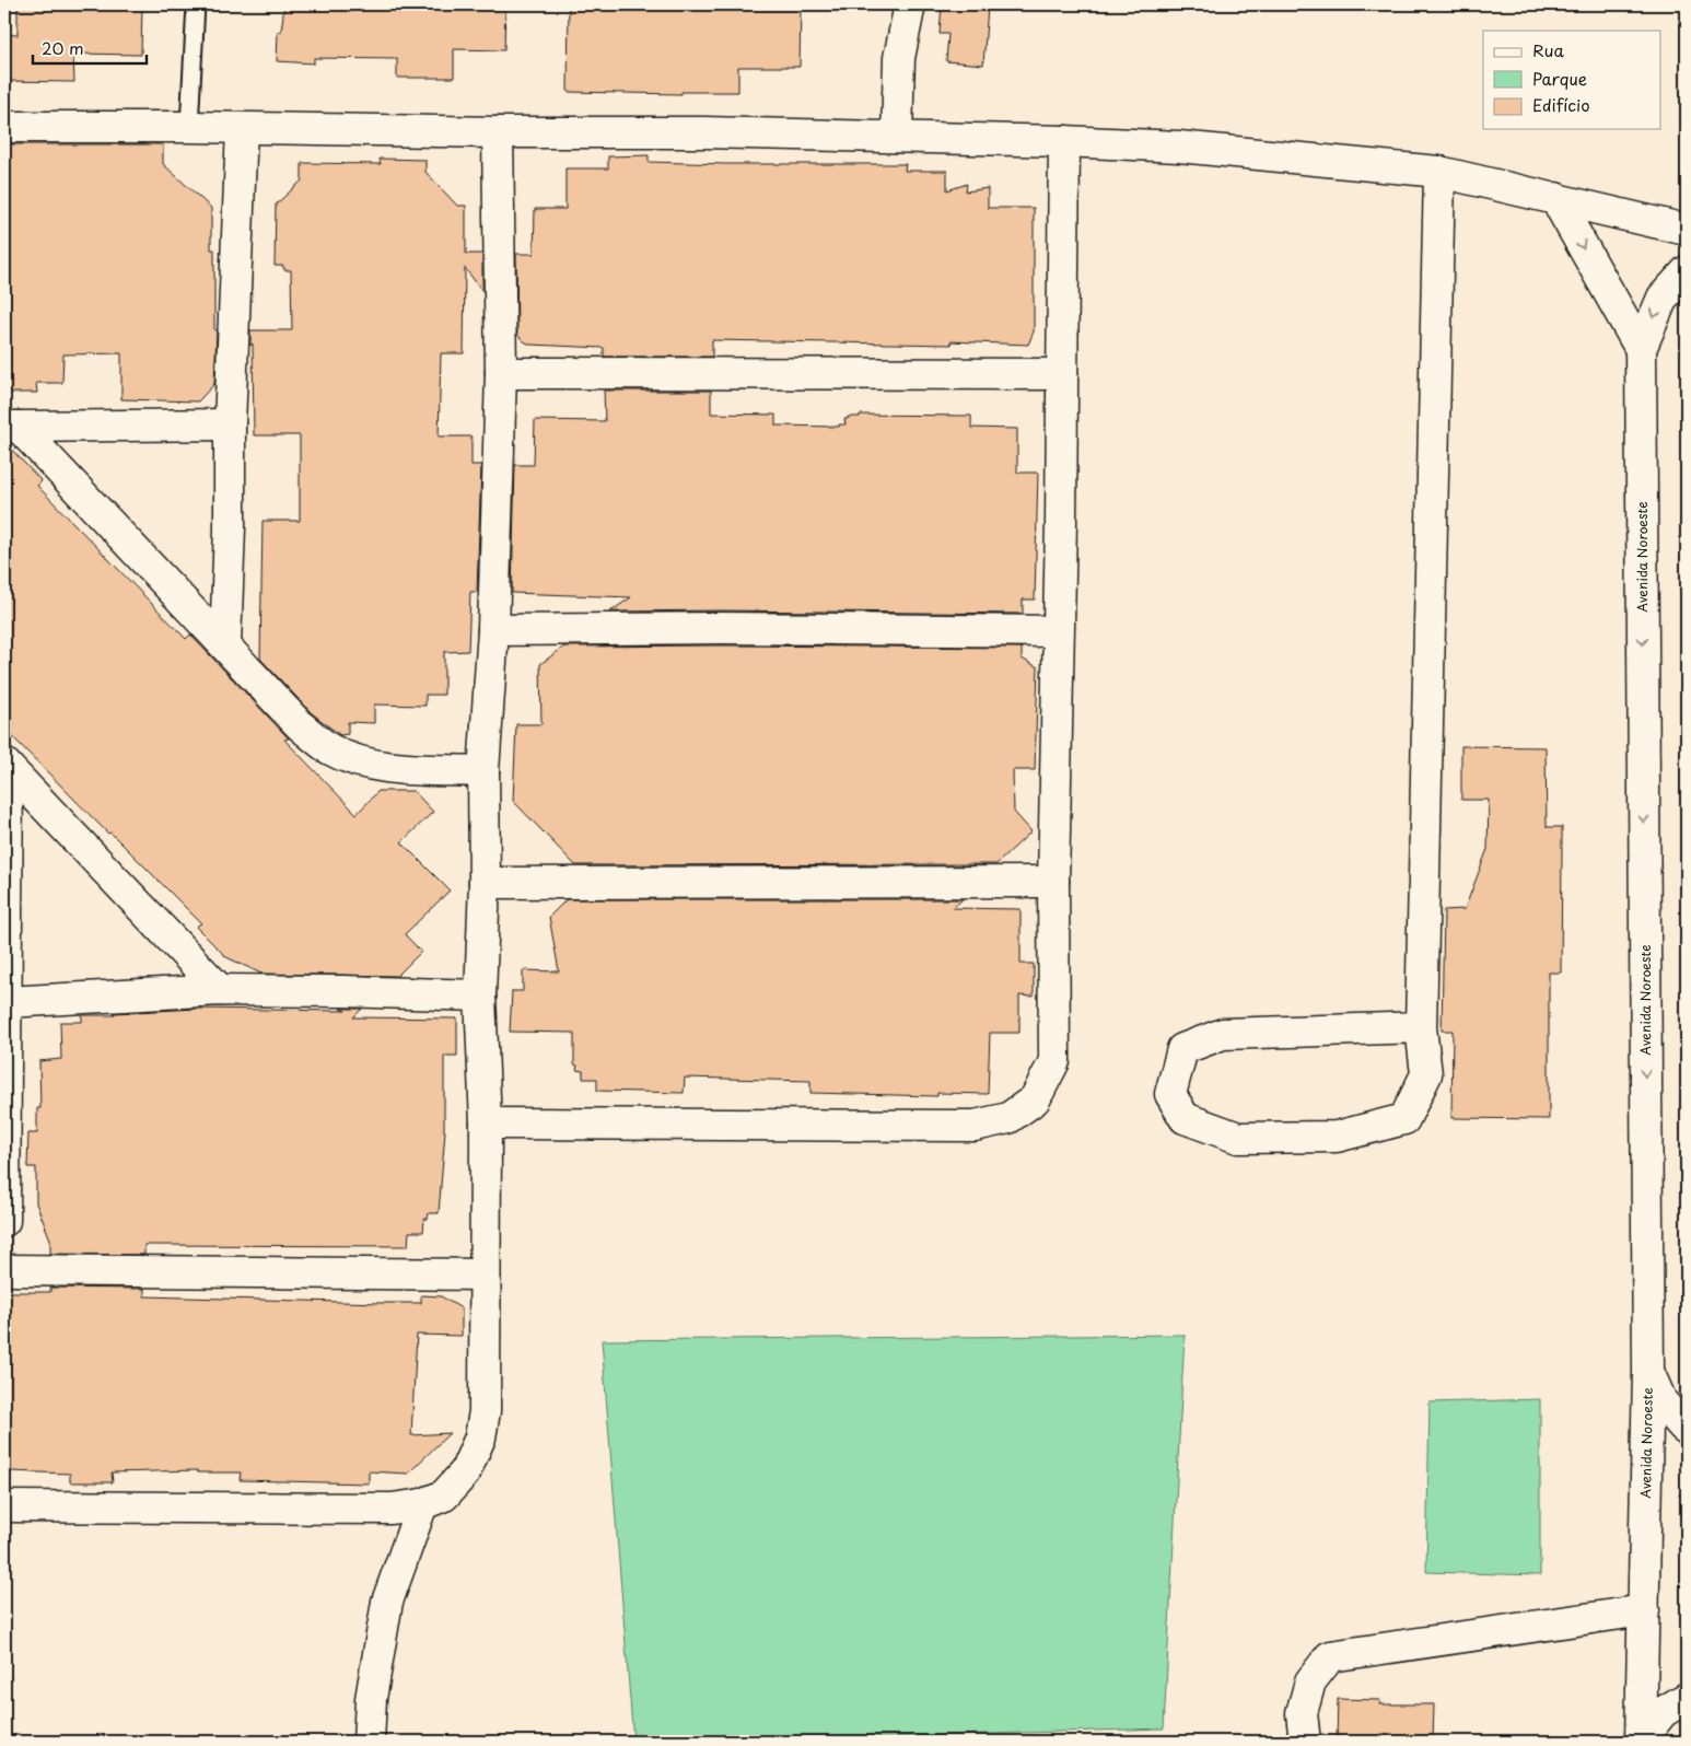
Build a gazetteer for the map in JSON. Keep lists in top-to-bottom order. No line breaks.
{"streets":{"street":["Avenida Noroeste"]},"legend":["Rua","Parque","Edifício"],"scale_bar":"20 m"}
